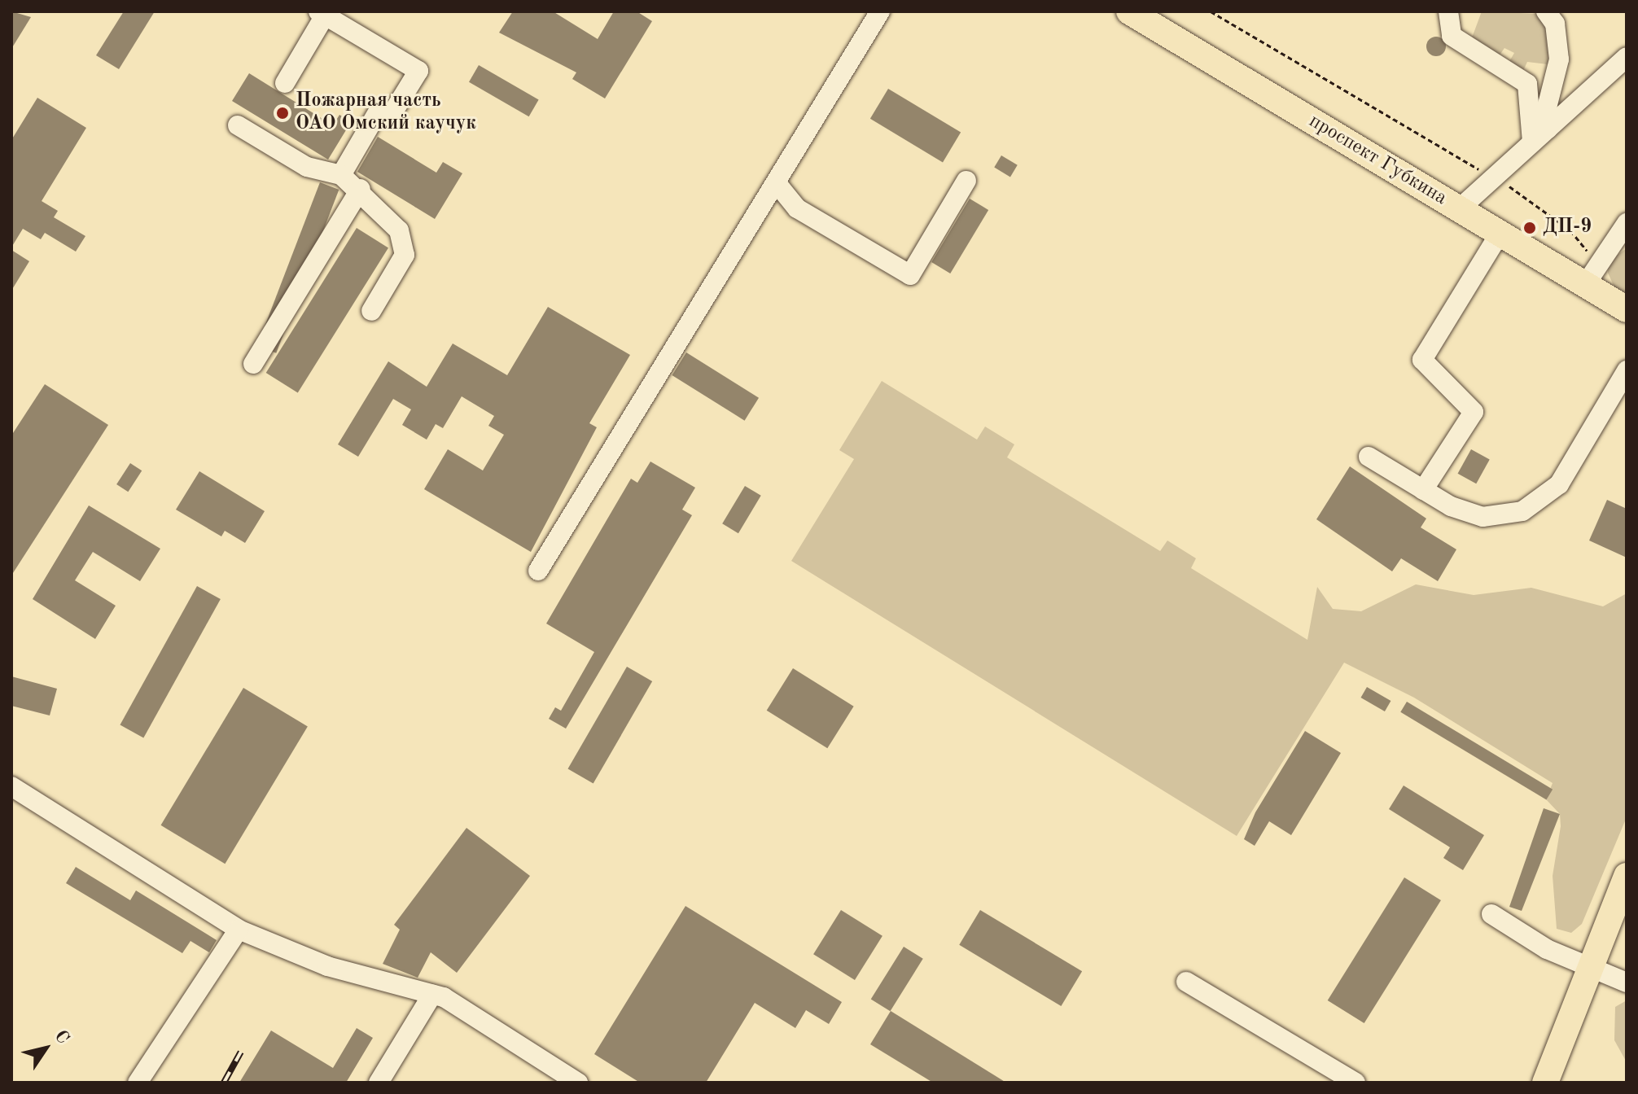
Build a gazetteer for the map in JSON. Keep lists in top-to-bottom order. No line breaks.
{"streets":{"main road":["проспект Губкина"]},"places":["Пожарная часть ОАО Омский каучук","ДП-9"],"north":"top right"}
